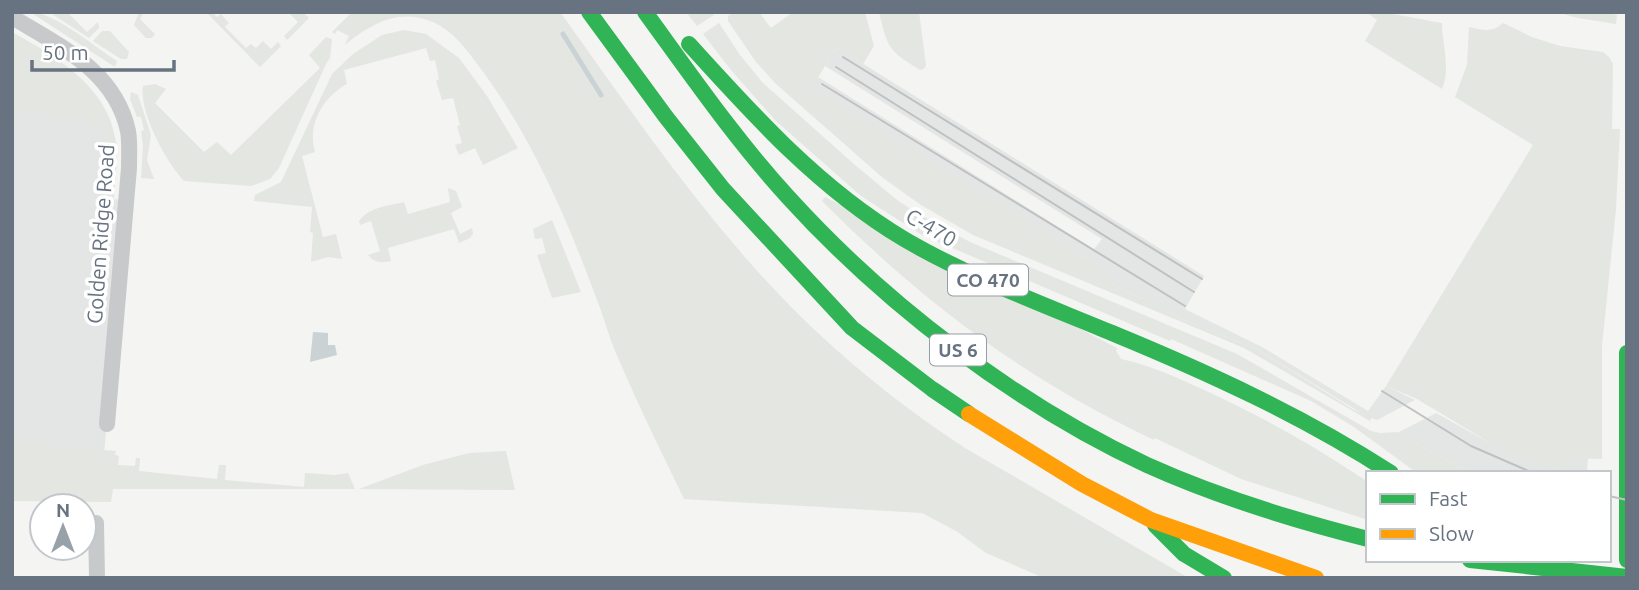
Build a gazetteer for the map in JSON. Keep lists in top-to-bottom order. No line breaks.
{"streets":{"main road":["C-470","CO 470","US 6"],"street":["Golden Ridge Road"]},"crossings":[["C-470","US 6"]],"legend":["Fast","Slow"],"scale_bar":"50 m","north":"top"}
